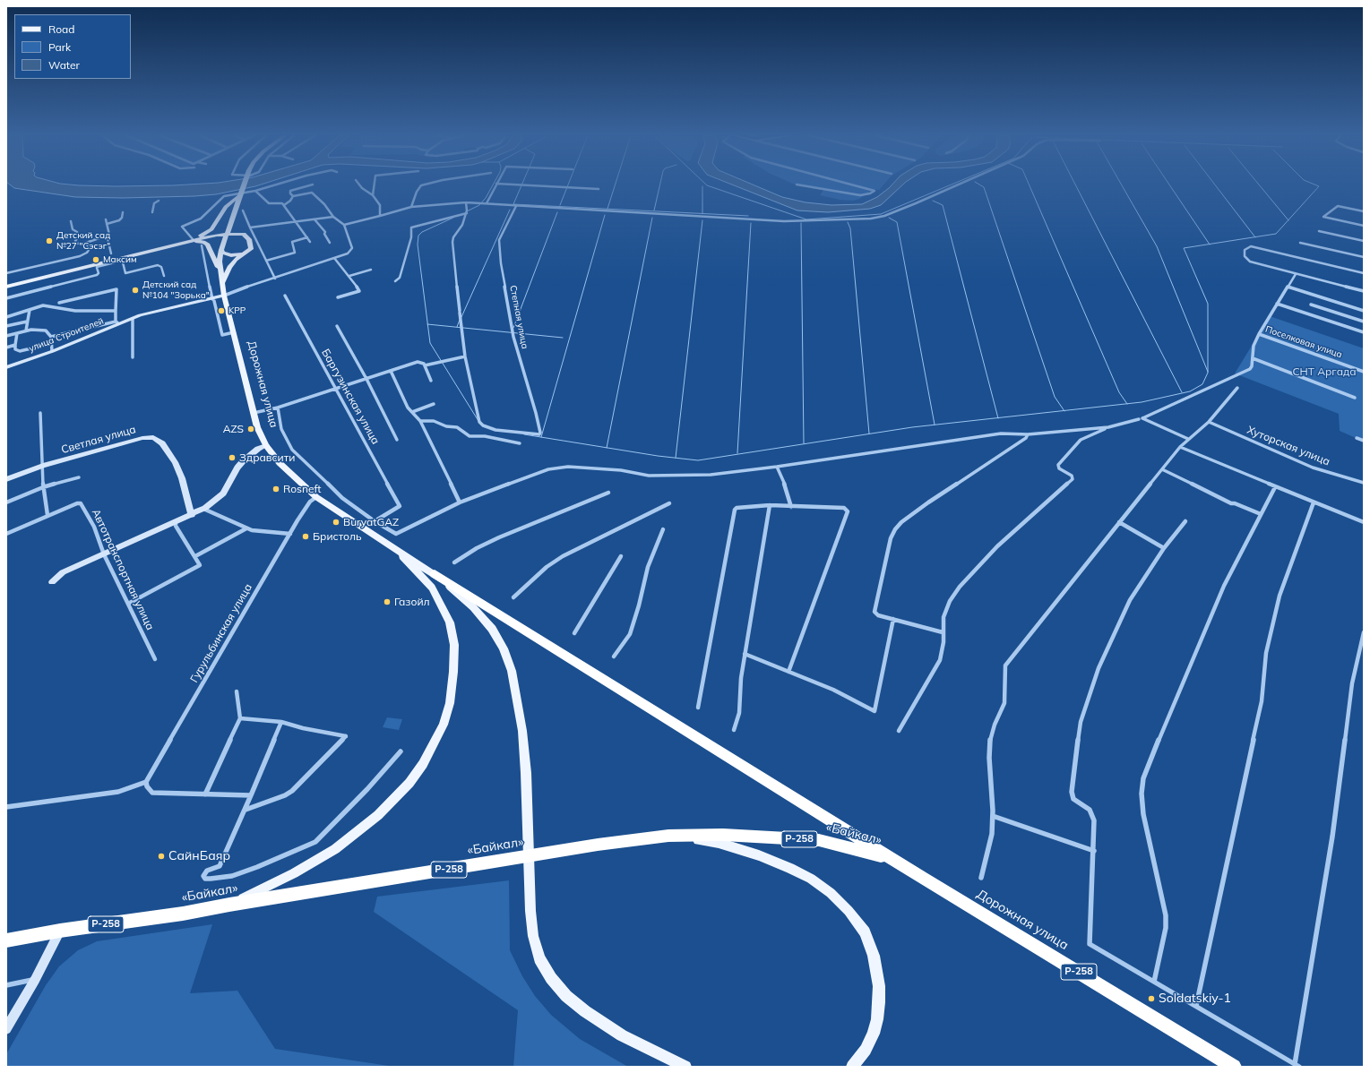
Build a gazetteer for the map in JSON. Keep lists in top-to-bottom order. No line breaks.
{"streets":{"highway":["Дорожная улица","«Байкал»","Р-258"],"street":["Степная улица","улица Строителей","Поселковая улица","Баргузинская улица","Светлая улица","Хуторская улица","Автотранспортная улица","Гурульбинская улица"]},"crossings":[["улица Строителей","Дорожная улица"],["Дорожная улица","Гурульбинская улица"],["Дорожная улица","«Байкал»"]],"parks":["СНТ Аргада"],"places":["Детский сад №27 \"Сэсэг\"","Максим","Детский сад №104 \"Зорька\"","KPP","AZS","Здравсити","Rosneft","BuryatGAZ","Бристоль","Газойл","СайнБаяр","Soldatskiy-1"],"legend":["Road","Park","Water"]}
